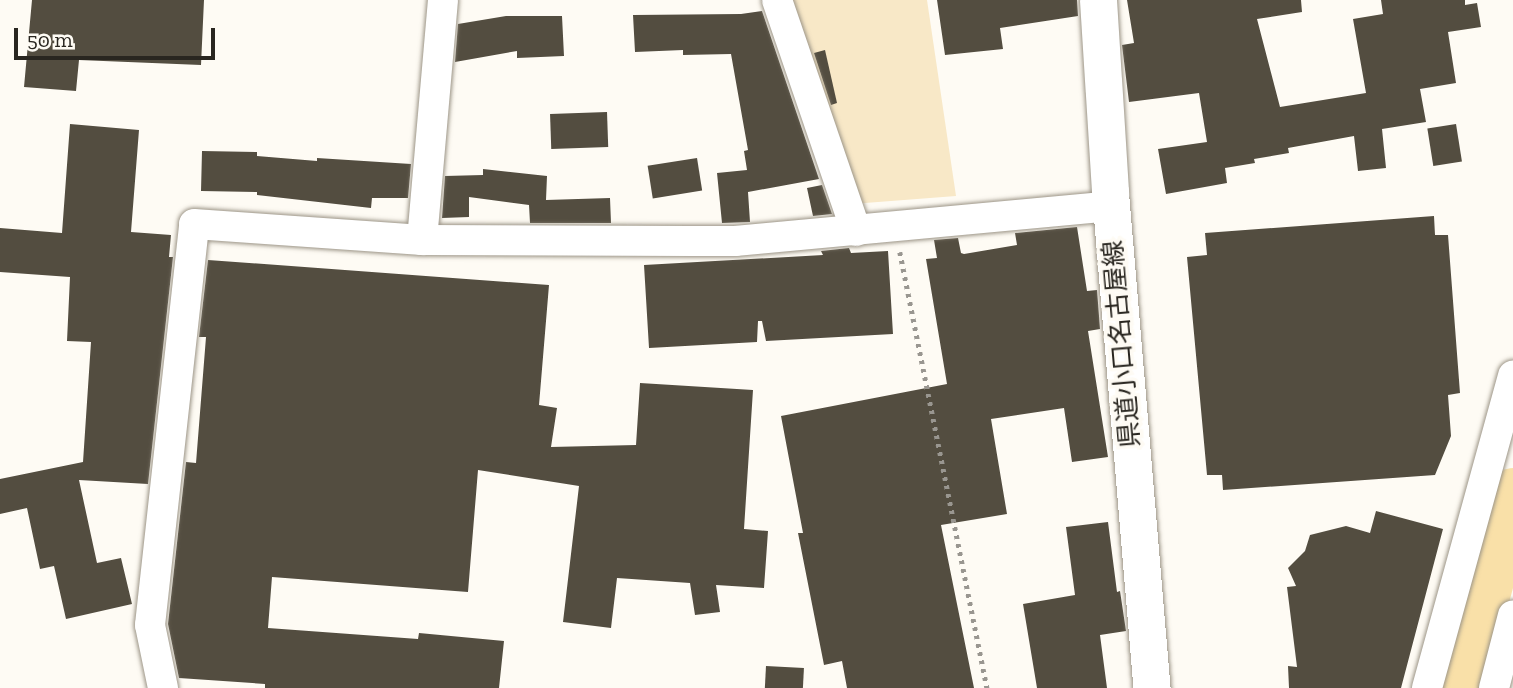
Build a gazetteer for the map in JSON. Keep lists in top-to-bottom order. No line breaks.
{"streets":{"main road":["県道小口名古屋線"]},"scale_bar":"50 m"}
